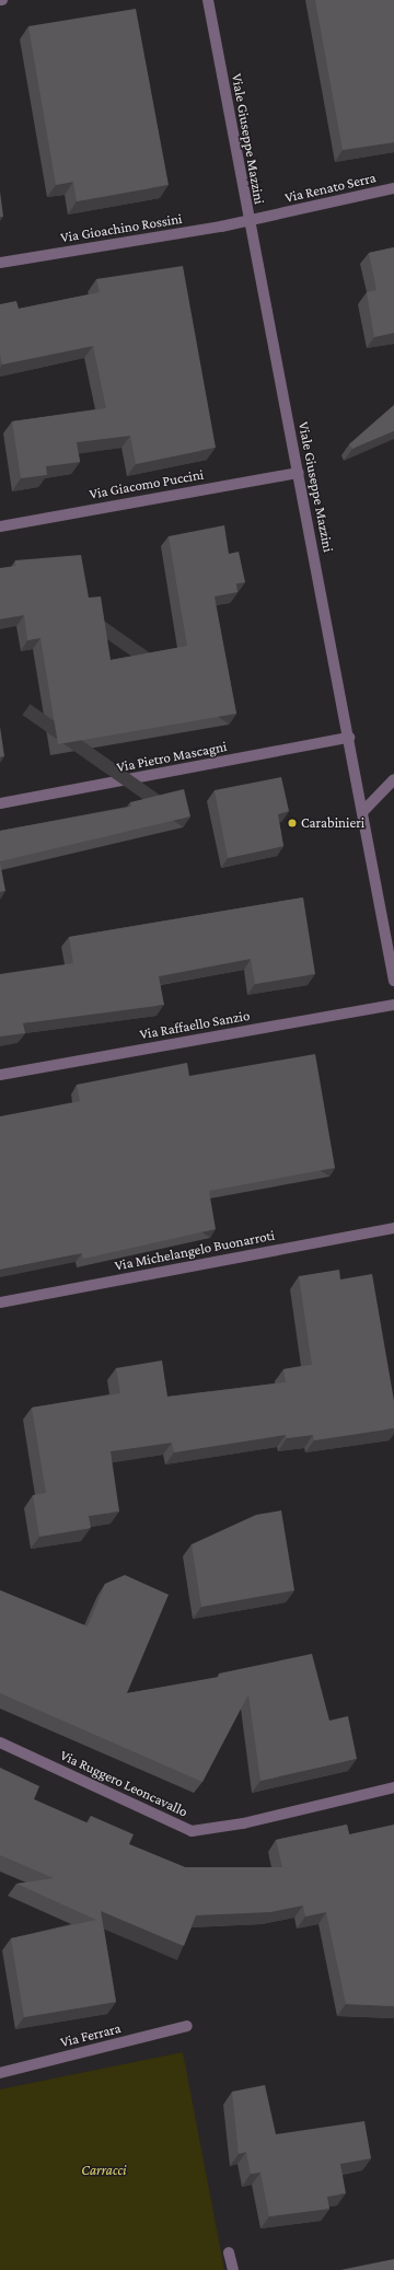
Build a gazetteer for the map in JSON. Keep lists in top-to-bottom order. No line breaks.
{"streets":{"street":["Viale Giuseppe Mazzini","Via Renato Serra","Via Gioachino Rossini","Via Giacomo Puccini","Via Pietro Mascagni","Via Raffaello Sanzio","Via Michelangelo Buonarroti","Via Ruggero Leoncavallo","Via Ferrara"]},"crossings":[["Viale Giuseppe Mazzini","Via Renato Serra"],["Viale Giuseppe Mazzini","Via Gioachino Rossini"],["Viale Giuseppe Mazzini","Via Giacomo Puccini"],["Viale Giuseppe Mazzini","Via Pietro Mascagni"],["Via Renato Serra","Via Gioachino Rossini"]],"parks":["Carracci"],"places":["Carabinieri"]}
